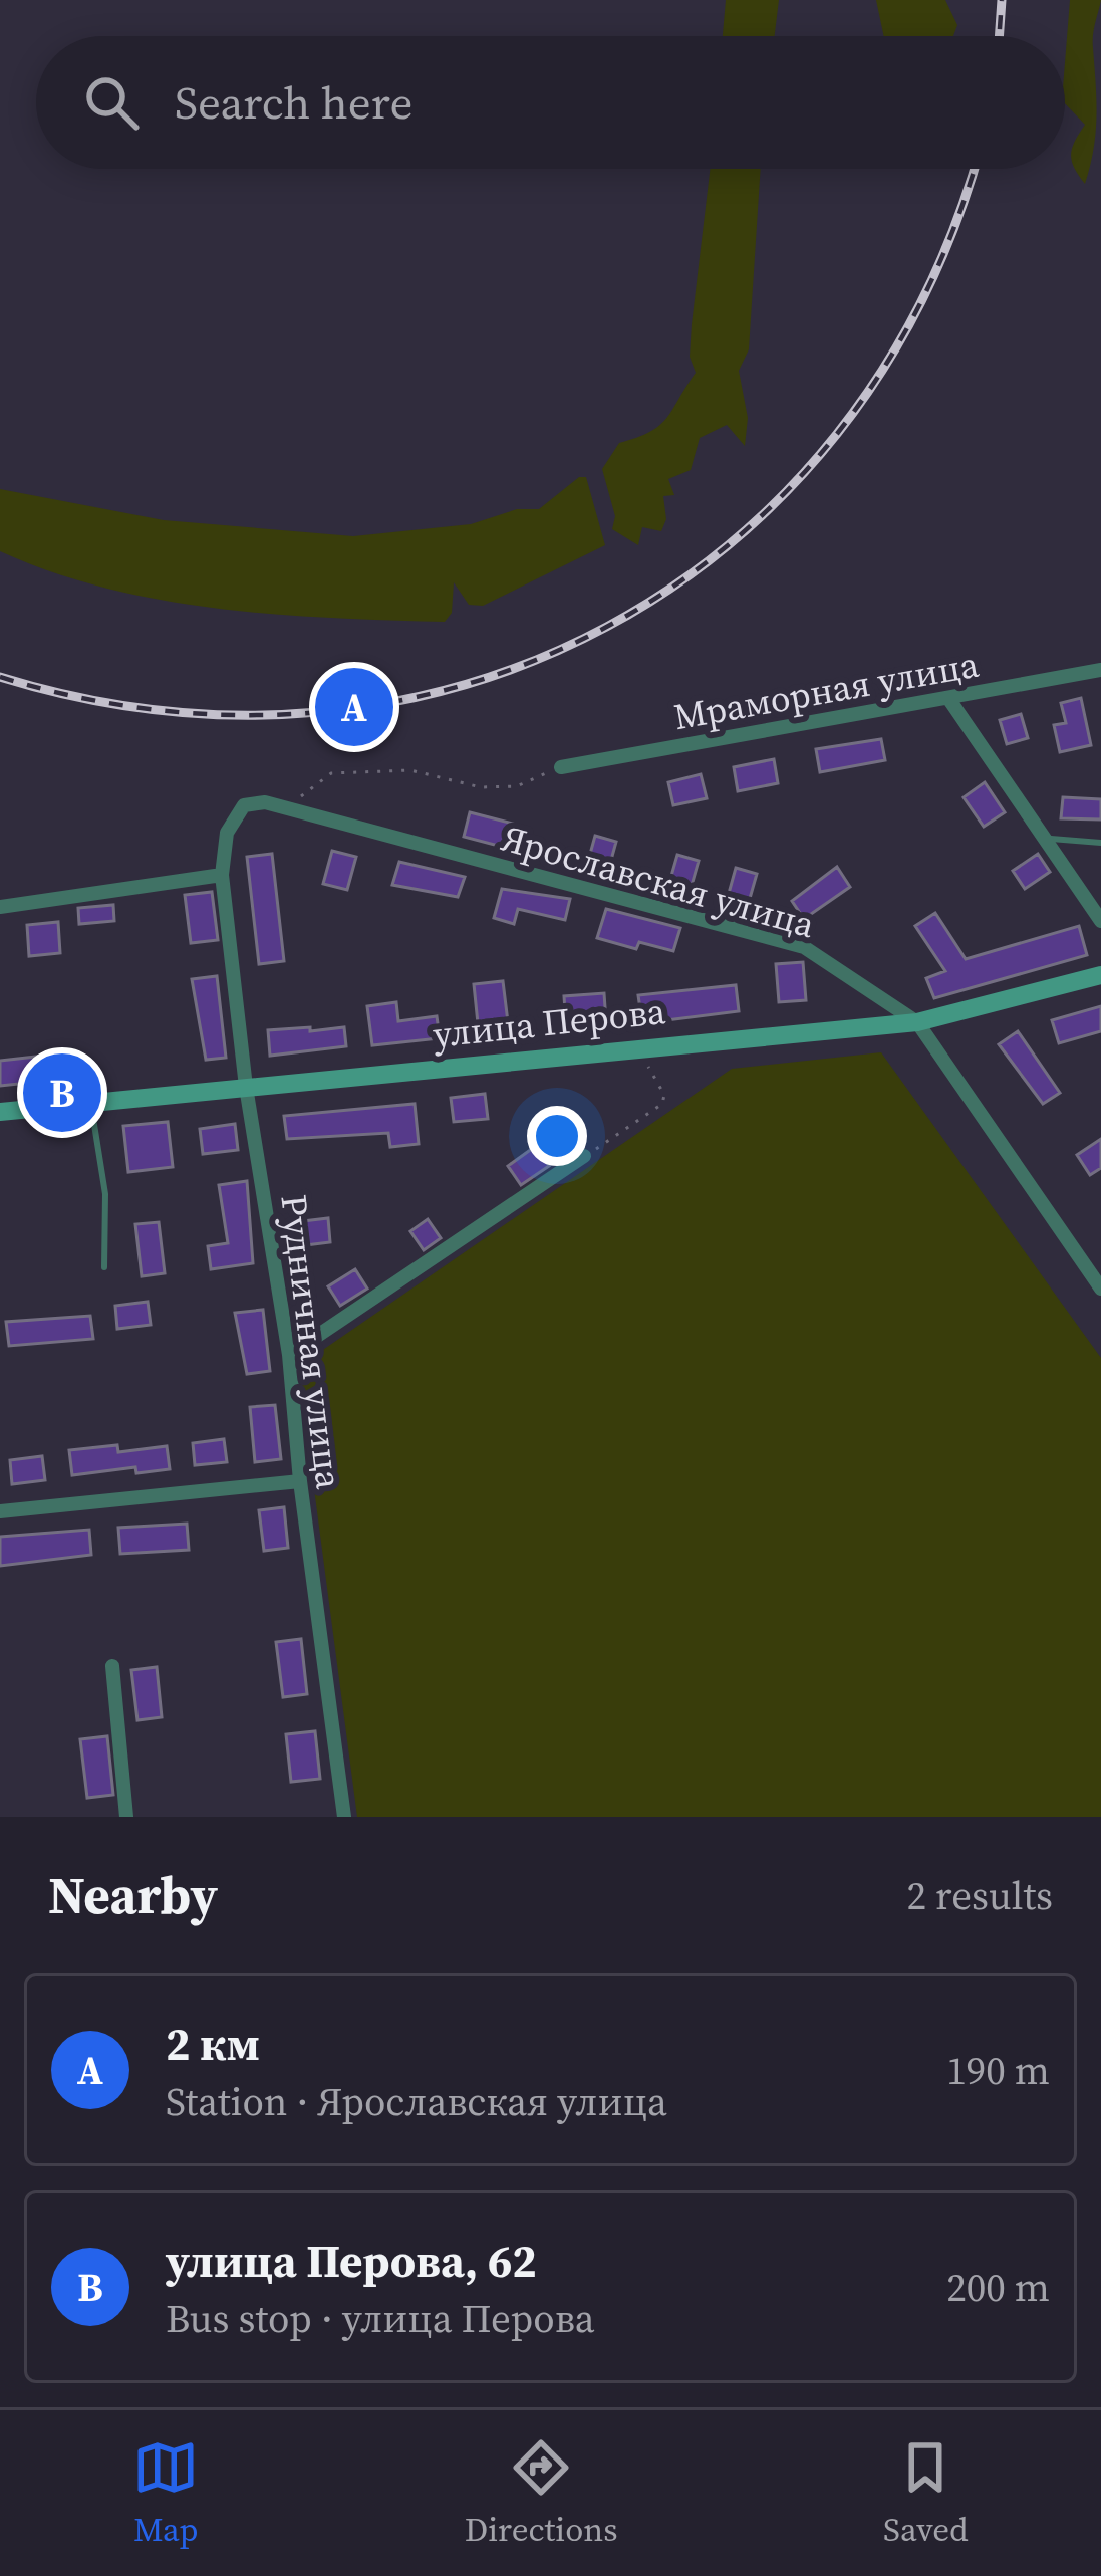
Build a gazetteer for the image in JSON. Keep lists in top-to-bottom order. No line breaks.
{"streets":{"main road":["улица Перова"],"street":["Мраморная улица","Ярославская улица","Рудничная улица"]},"crossings":[["Ярославская улица","улица Перова"],["Ярославская улица","Рудничная улица"],["улица Перова","Рудничная улица"]],"page":{"search":"Search here","pins":["A","B"],"heading":["Nearby","2 results"],"list":[{"mark":"A","name":"2 км","note":"Station · Ярославская улица","value":"190 m"},{"mark":"B","name":"улица Перова, 62","note":"Bus stop · улица Перова","value":"200 m"}],"nav":["Map","Directions","Saved"]}}
